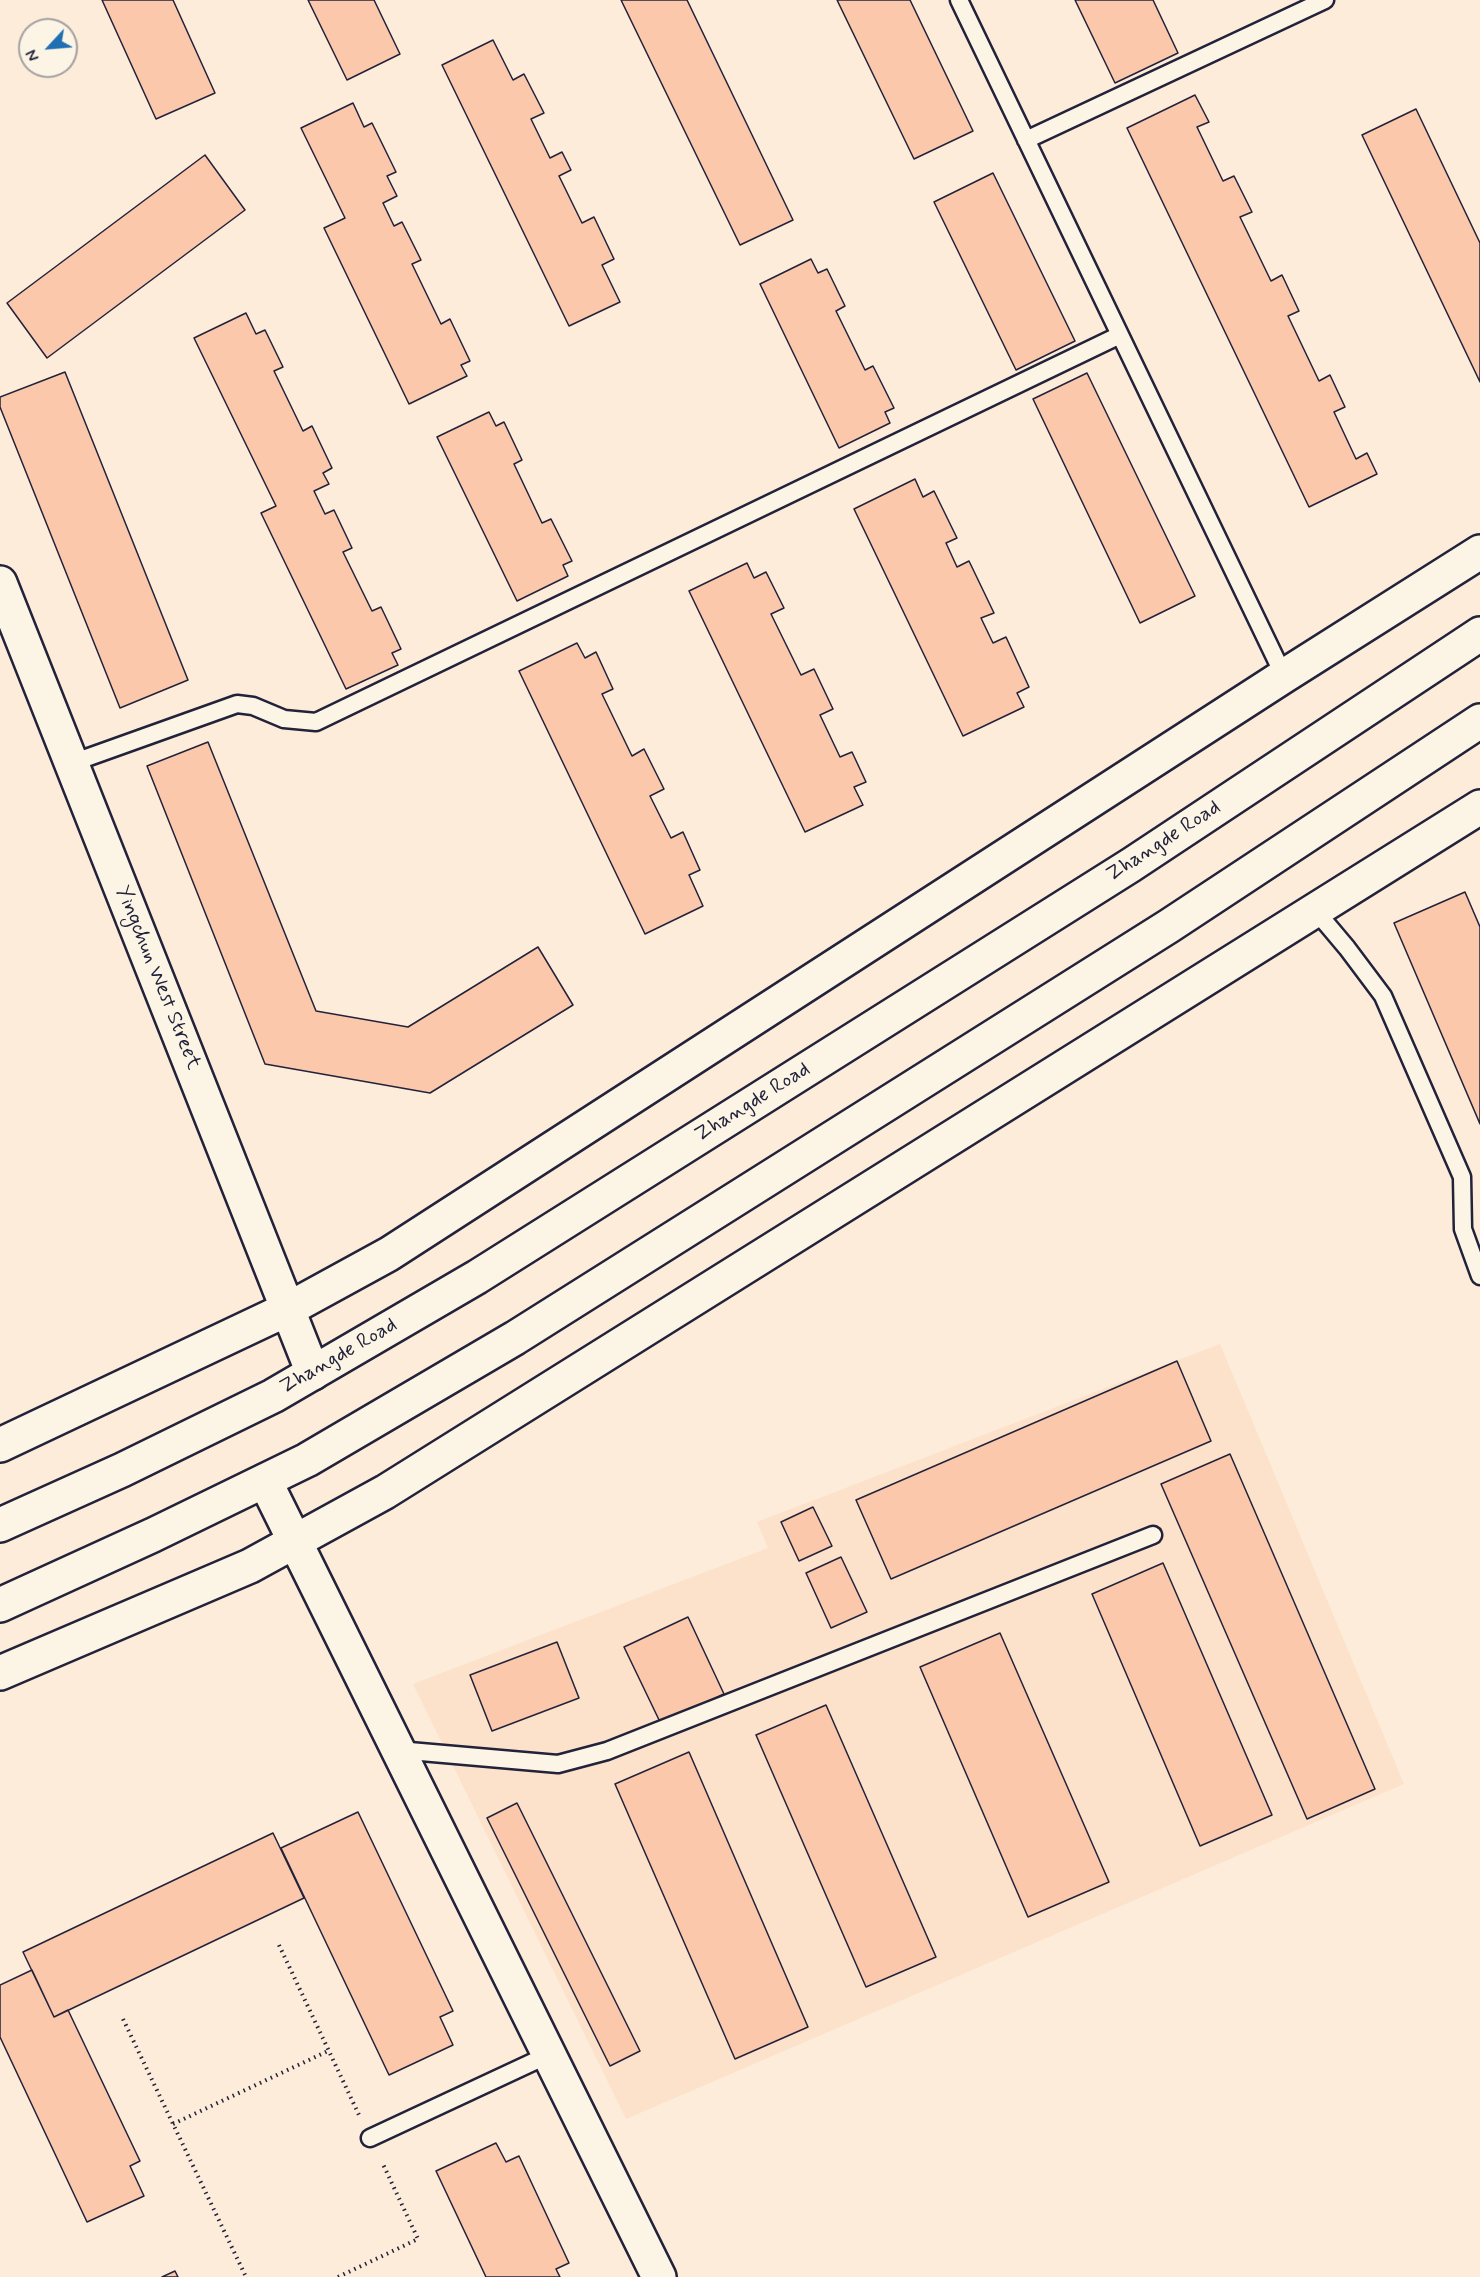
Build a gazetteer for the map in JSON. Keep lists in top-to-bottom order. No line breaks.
{"streets":{"street":["Zhangde Road","Yingchun West Street"]},"crossings":[["Zhangde Road","Yingchun West Street"]],"north":"bottom left"}
